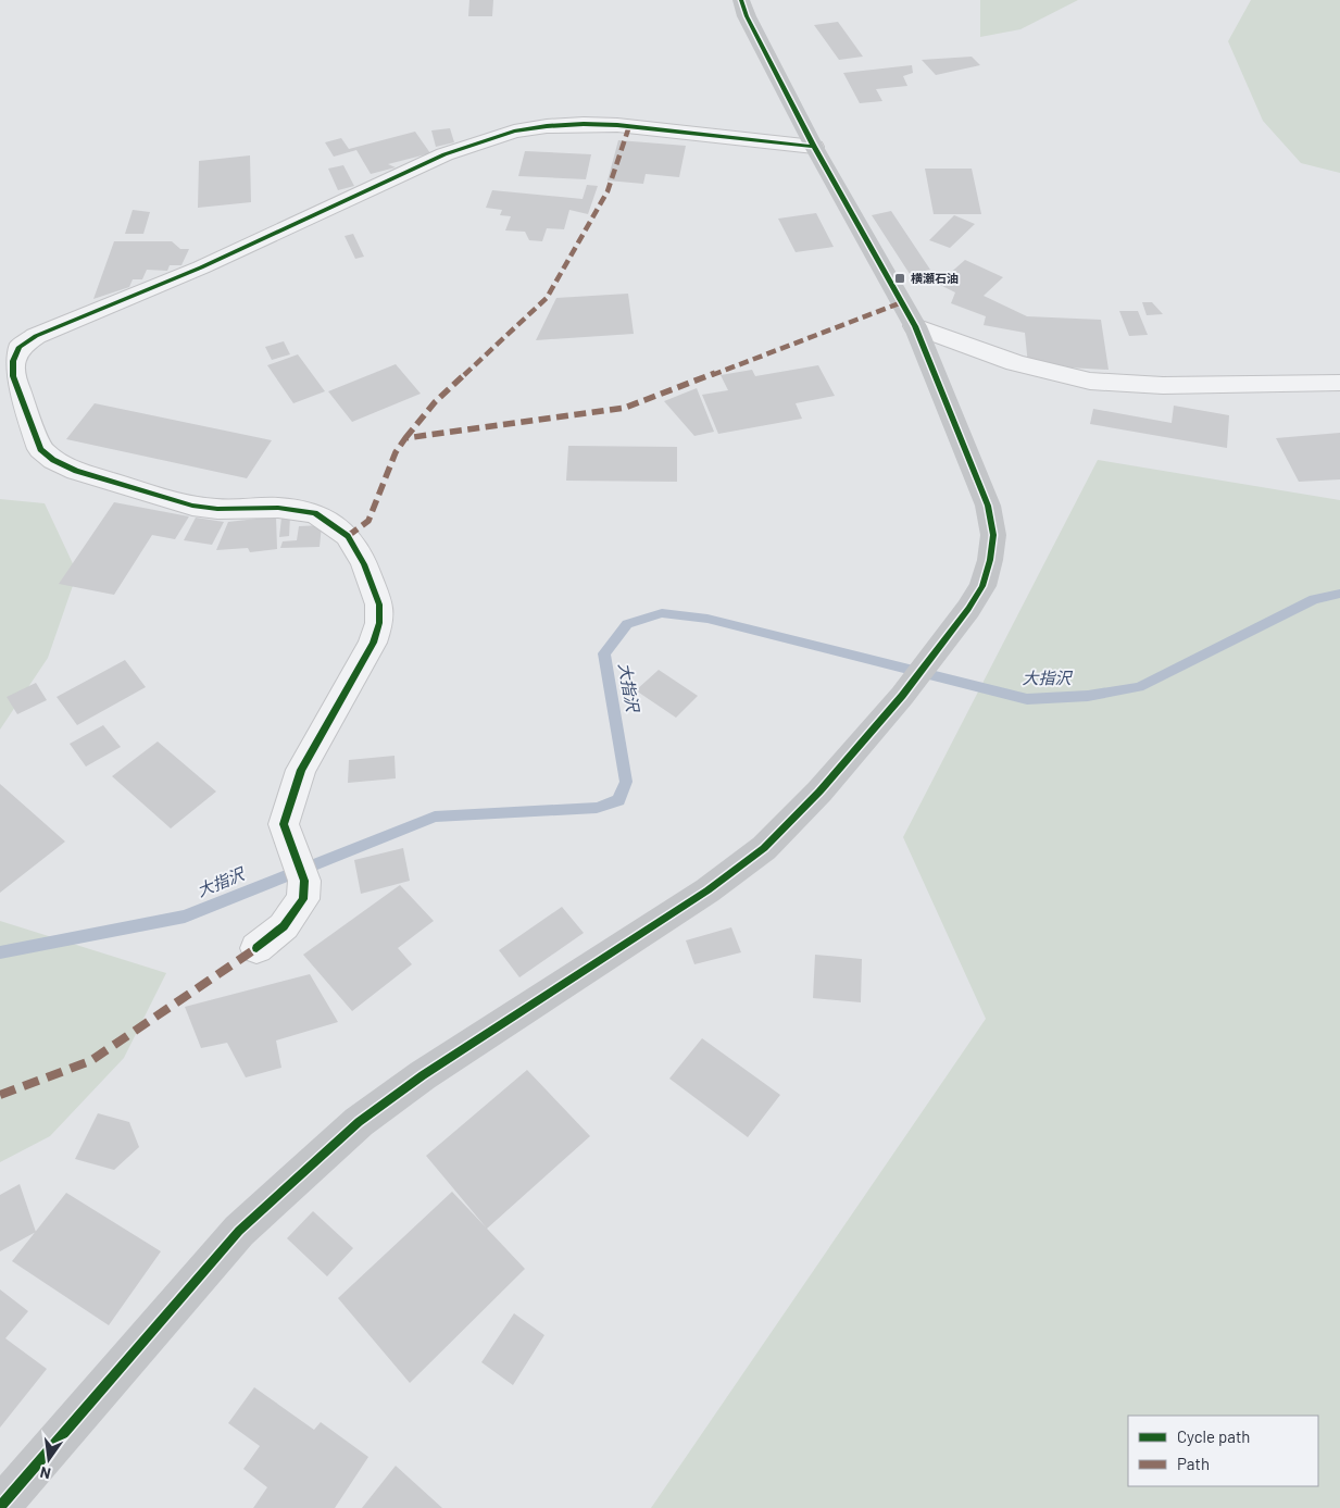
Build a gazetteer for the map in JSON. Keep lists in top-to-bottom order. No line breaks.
{"water":["大指沢"],"places":{"transit":["横瀬石油"]},"legend":["Cycle path","Path"],"north":"bottom"}
